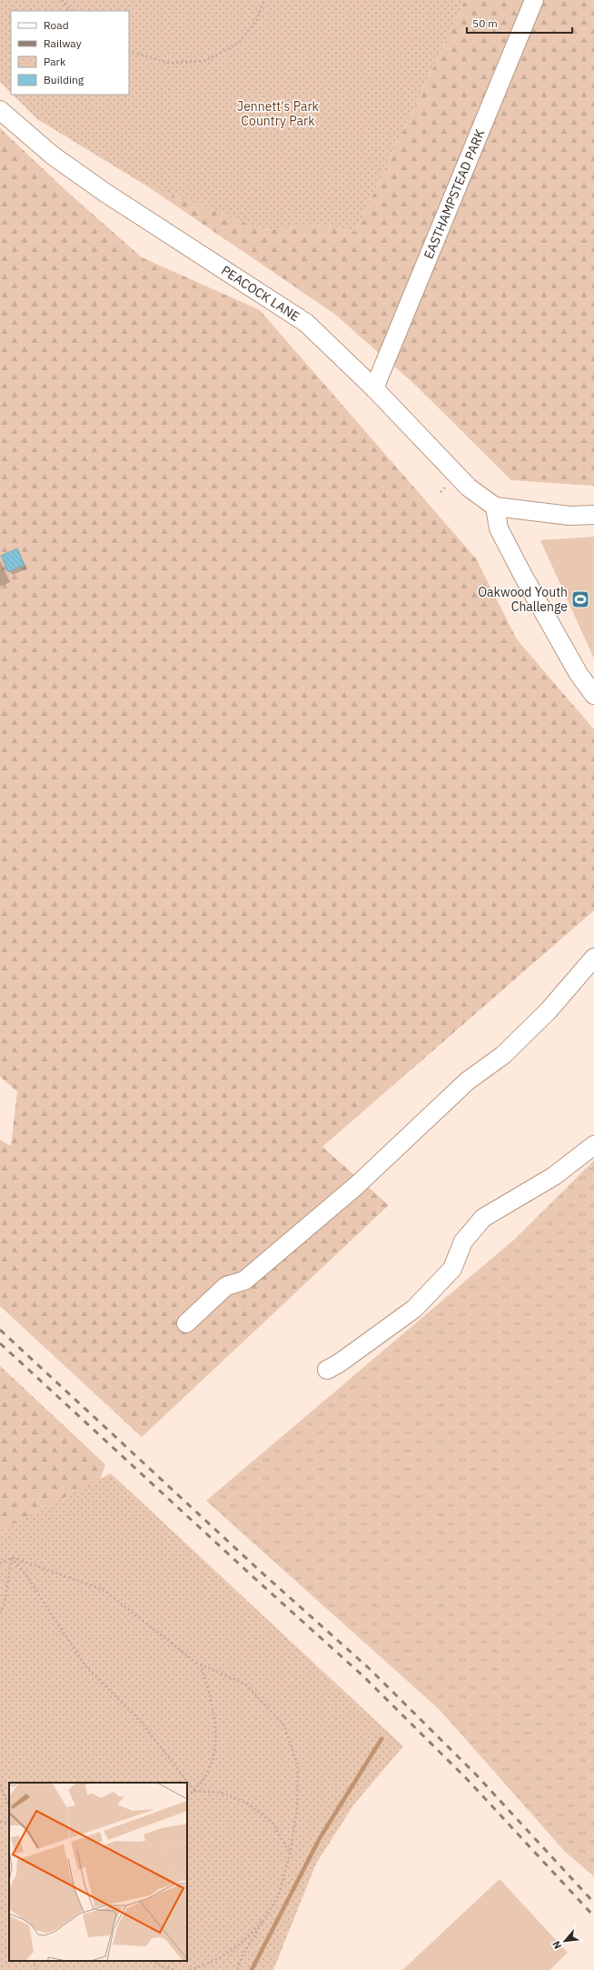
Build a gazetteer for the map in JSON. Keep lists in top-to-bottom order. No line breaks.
{"streets":{"street":["EASTHAMPSTEAD PARK","PEACOCK LANE"]},"crossings":[["EASTHAMPSTEAD PARK","PEACOCK LANE"]],"parks":["Jennett's Park Country Park"],"places":{"sports":["Oakwood Youth Challenge"]},"legend":["Road","Railway","Park","Building"],"scale_bar":"50 m","north":"bottom left"}
